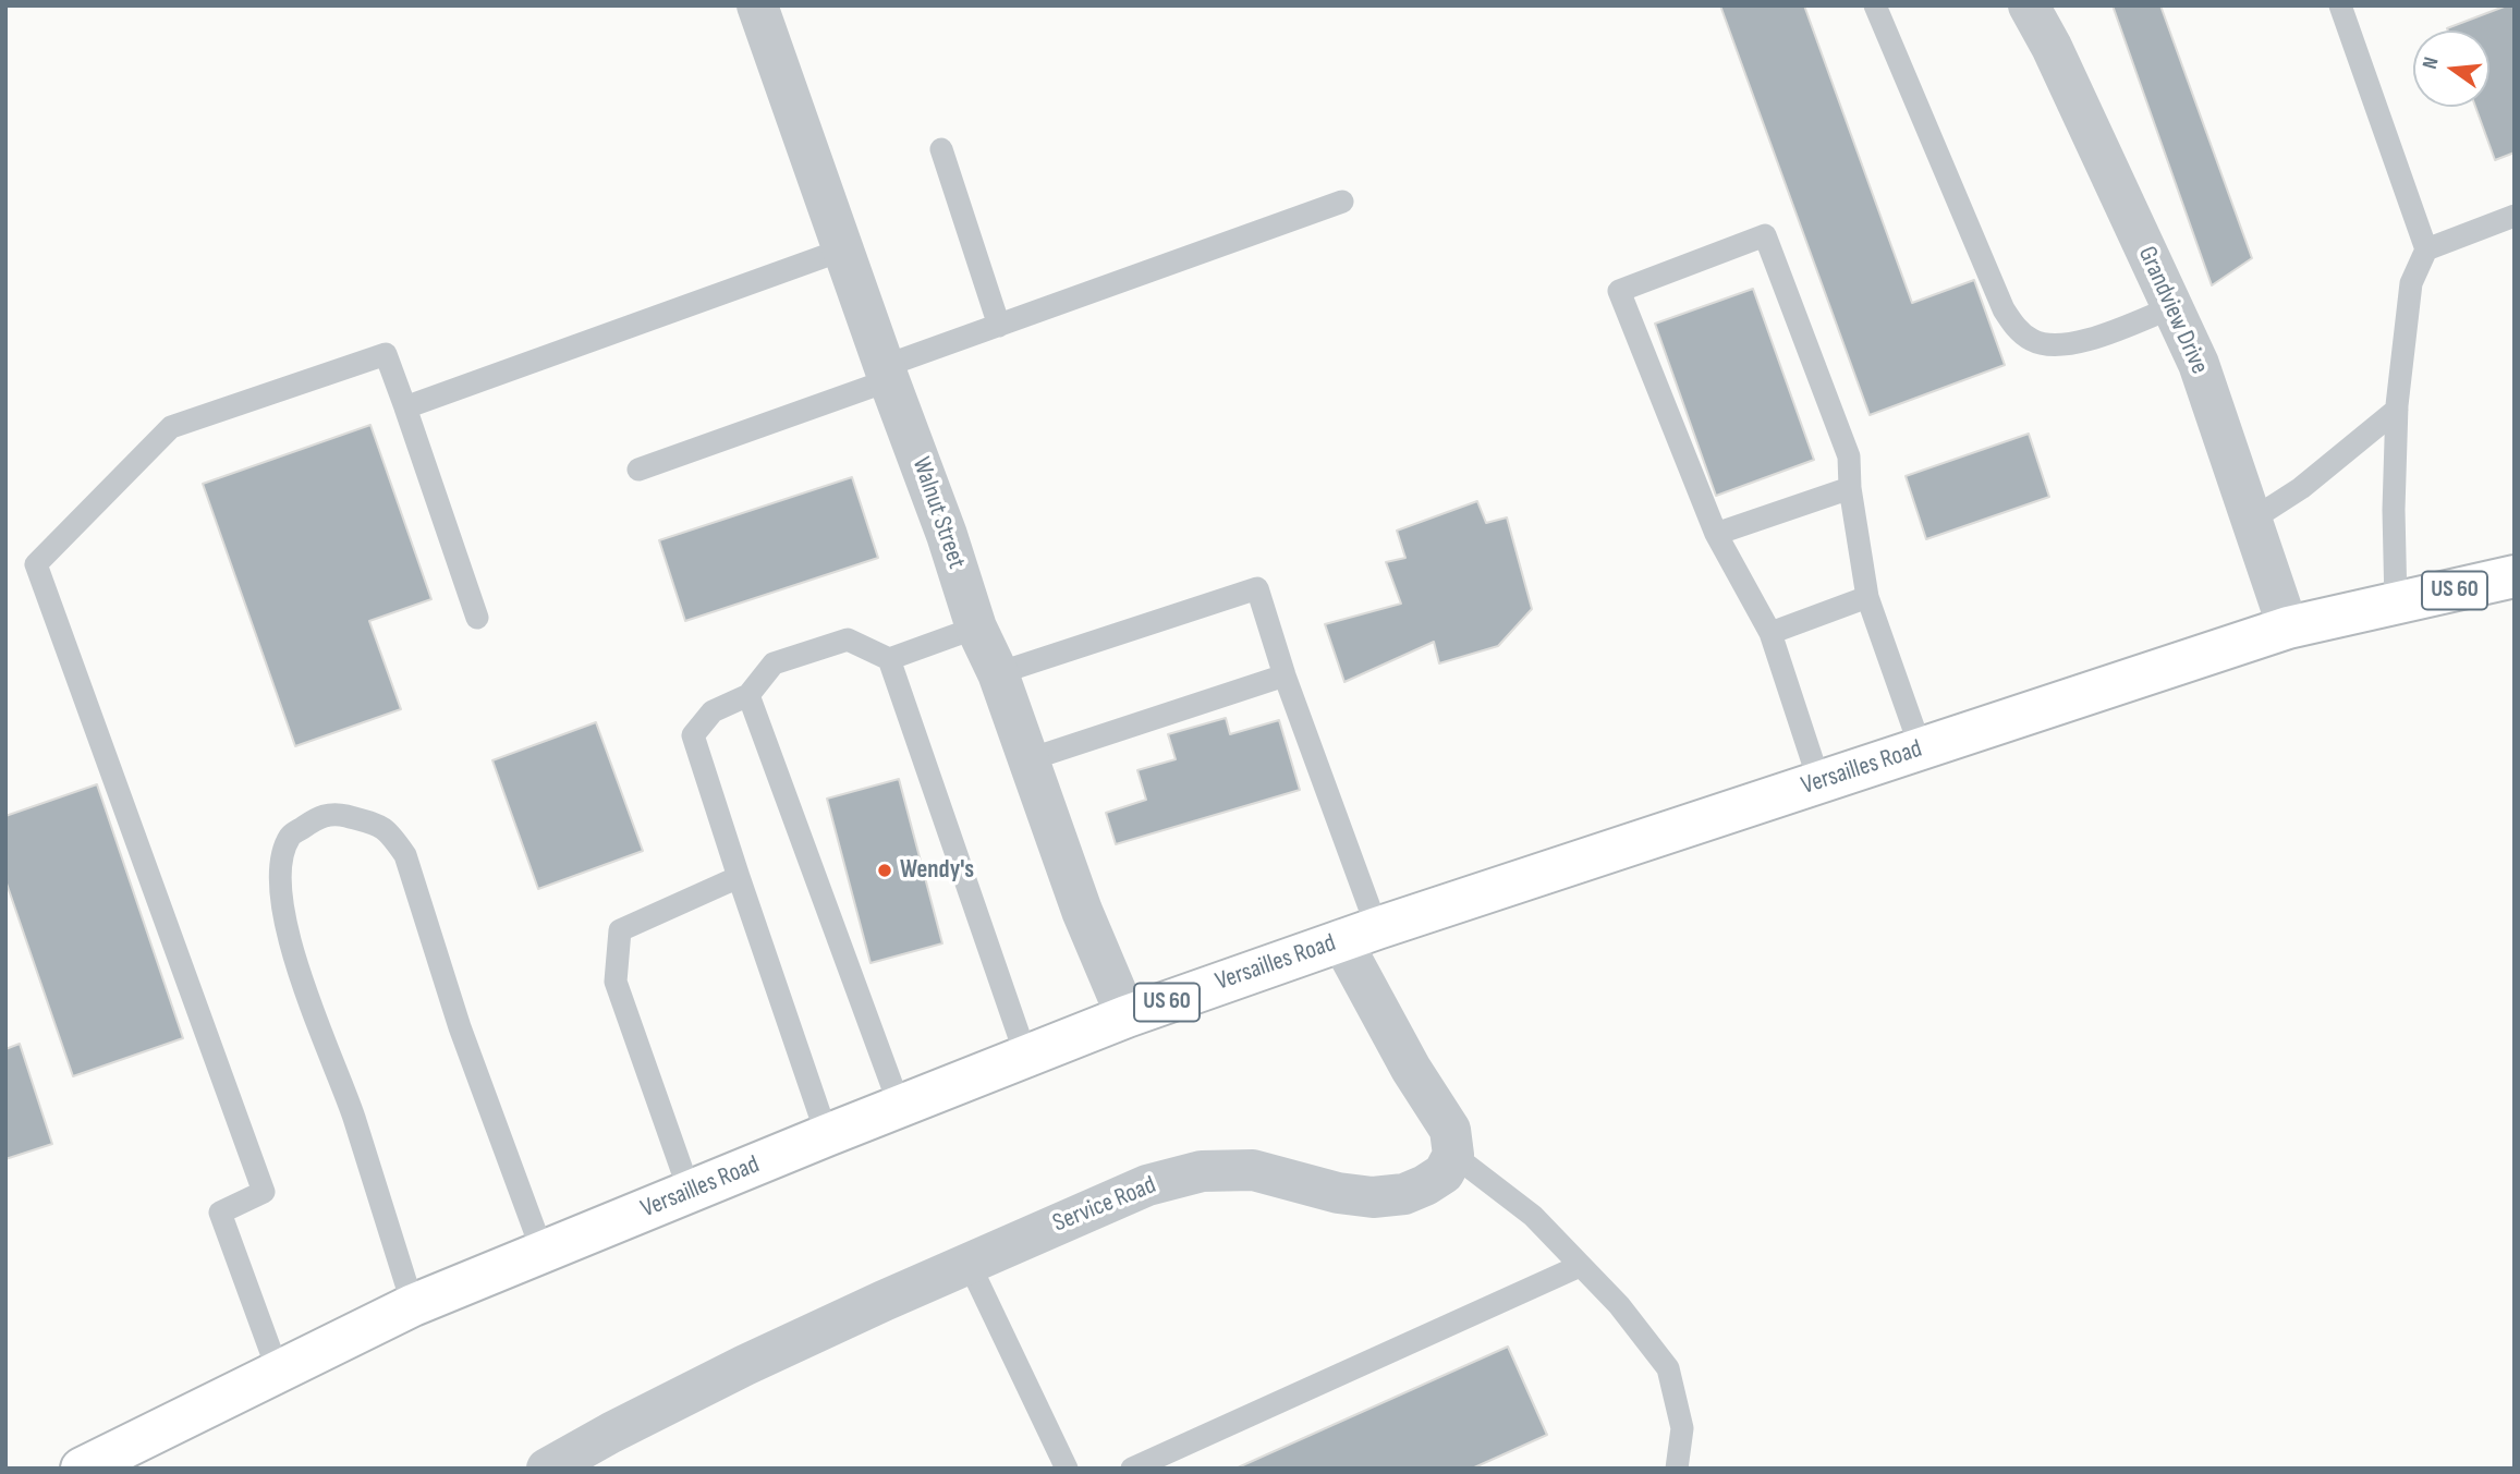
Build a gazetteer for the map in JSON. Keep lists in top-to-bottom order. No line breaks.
{"streets":{"highway":["US 60","Versailles Road"],"street":["Grandview Drive","Walnut Street","Service Road"]},"crossings":[["Grandview Drive","Versailles Road"],["Walnut Street","Versailles Road"]],"places":["Wendy's"],"north":"left"}
